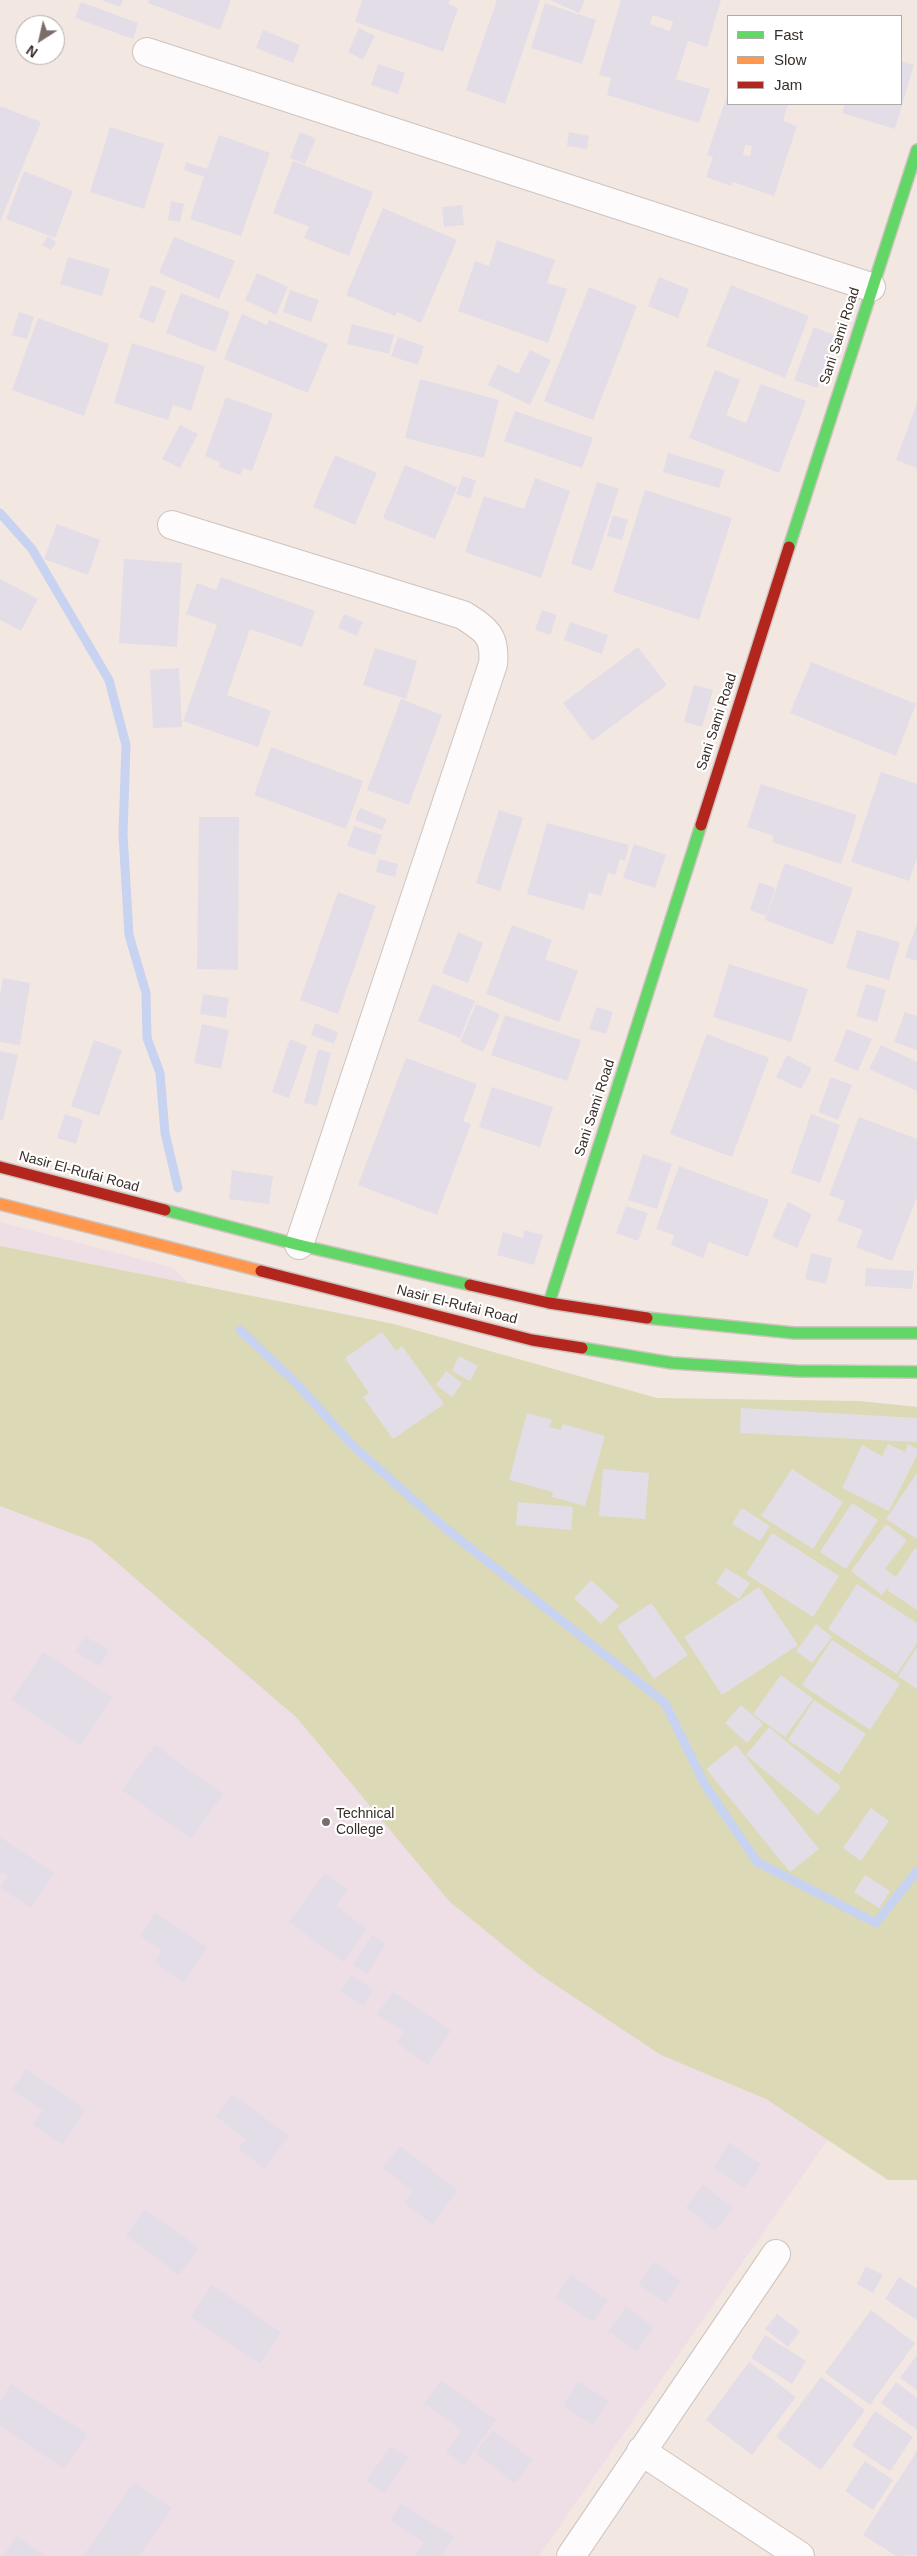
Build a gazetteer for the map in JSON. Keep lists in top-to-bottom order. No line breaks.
{"streets":{"main road":["Sani Sami Road","Nasir El-Rufai Road"]},"crossings":[["Sani Sami Road","Nasir El-Rufai Road"]],"places":["Technical College"],"legend":["Fast","Slow","Jam"],"north":"bottom left"}
